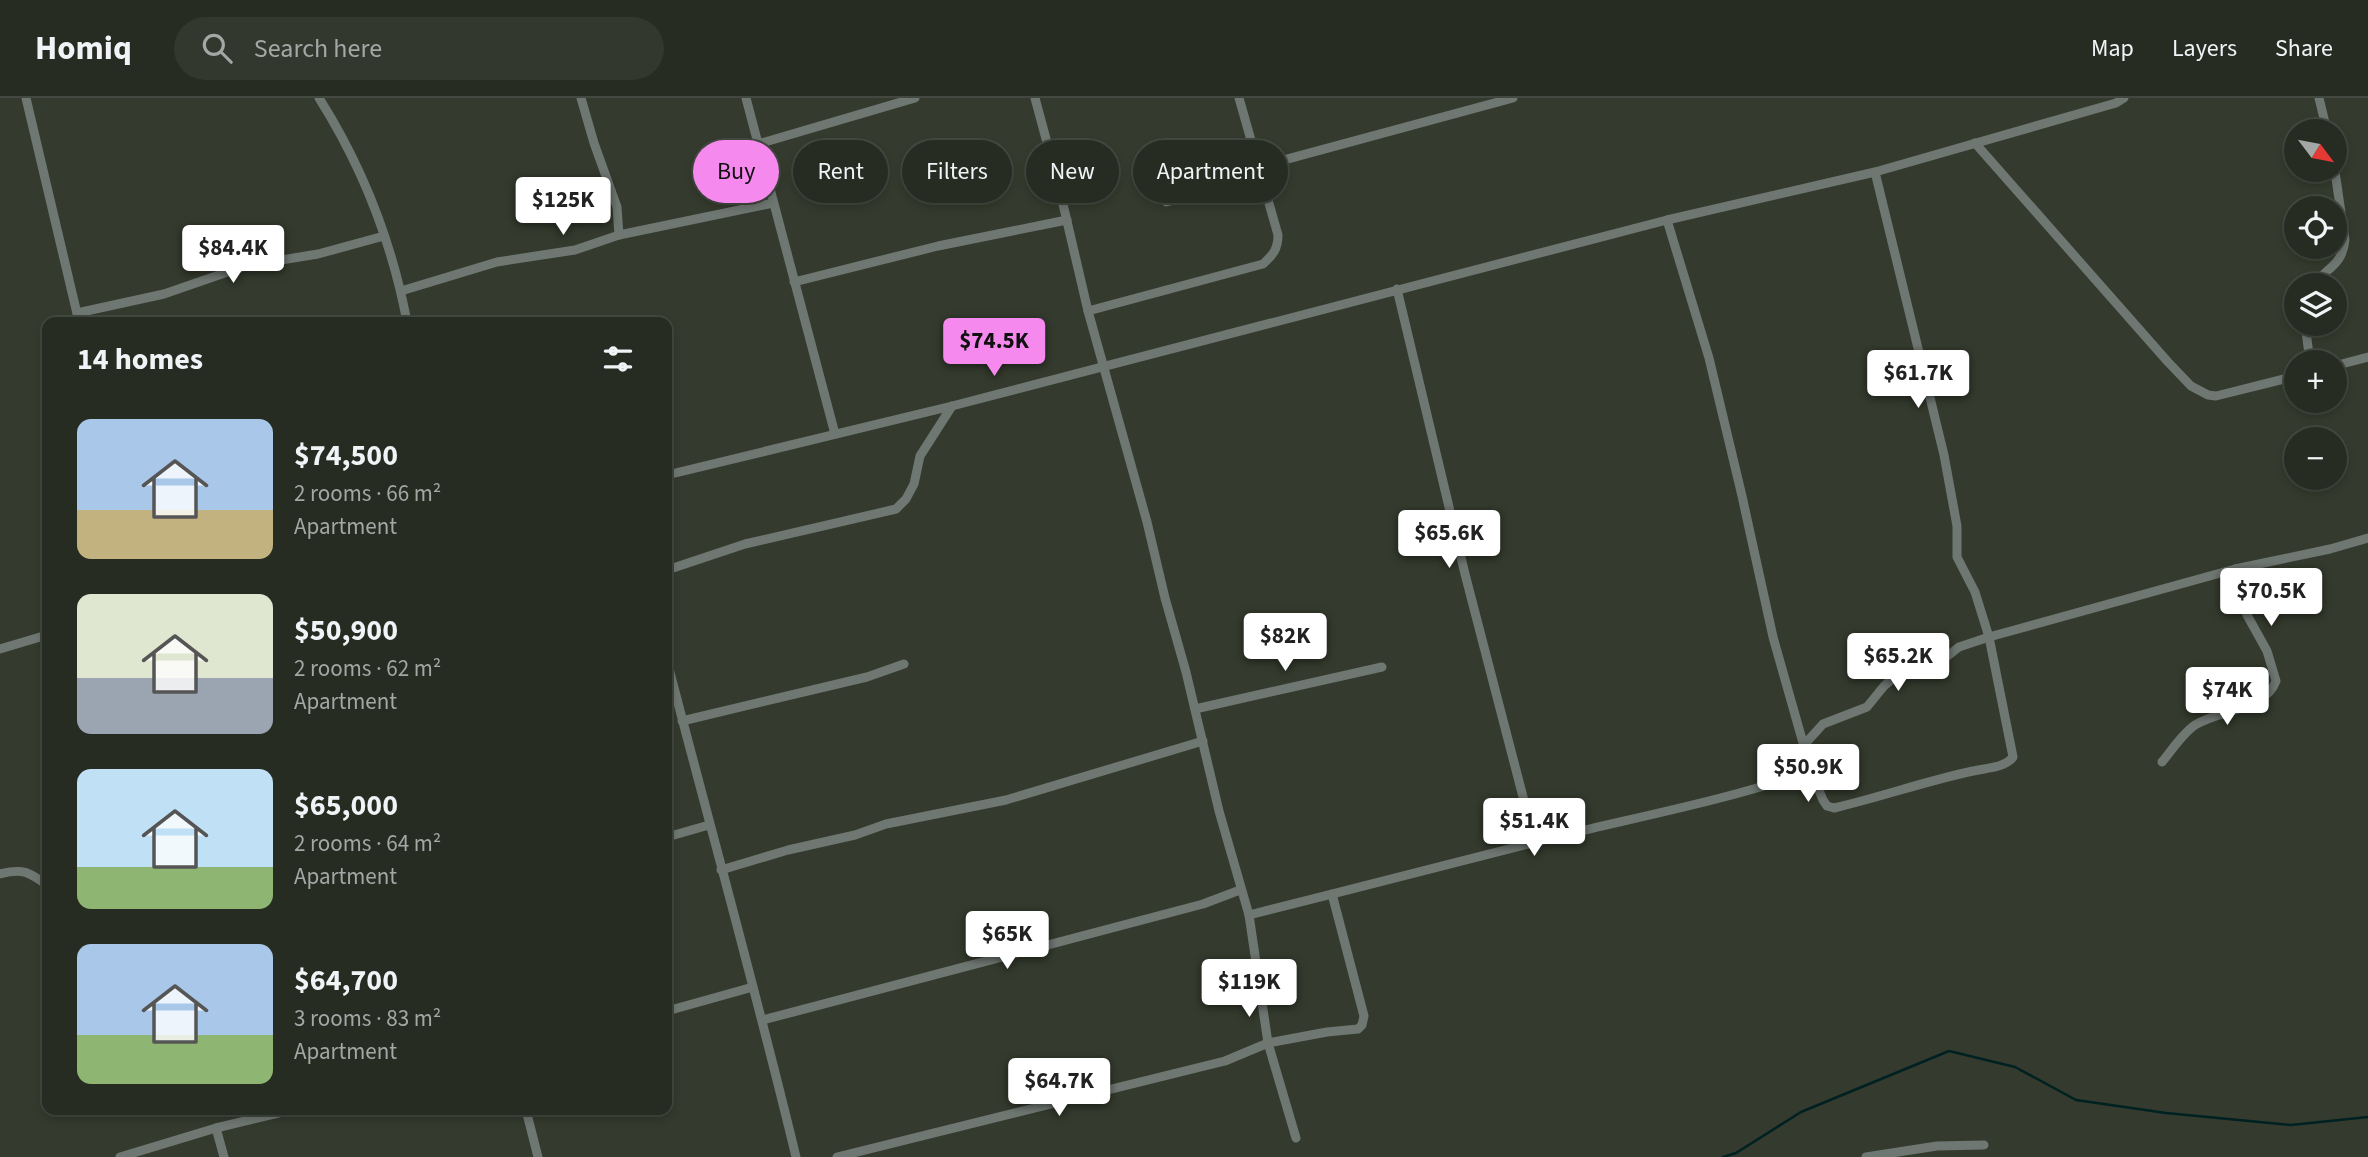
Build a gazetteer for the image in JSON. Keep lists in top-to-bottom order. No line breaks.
{"north":"bottom right","page":{"header":"Homiq","search":"Search here","nav":["Map","Layers","Share"],"map_buttons":["+","−"],"chip":["Buy","Rent","Filters","New","Apartment"],"price":["$125K","$84.4K","$74.5K","$61.7K","$65.6K","$70.5K","$82K","$65.2K","$74K","$50.9K","$51.4K","$65K","$119K","$64.7K"],"heading":"14 homes","list":[{"name":"$74,500","note":"2 rooms · 66 m² · Apartment"},{"name":"$50,900","note":"2 rooms · 62 m² · Apartment"},{"name":"$65,000","note":"2 rooms · 64 m² · Apartment"},{"name":"$64,700","note":"3 rooms · 83 m² · Apartment"}]}}
